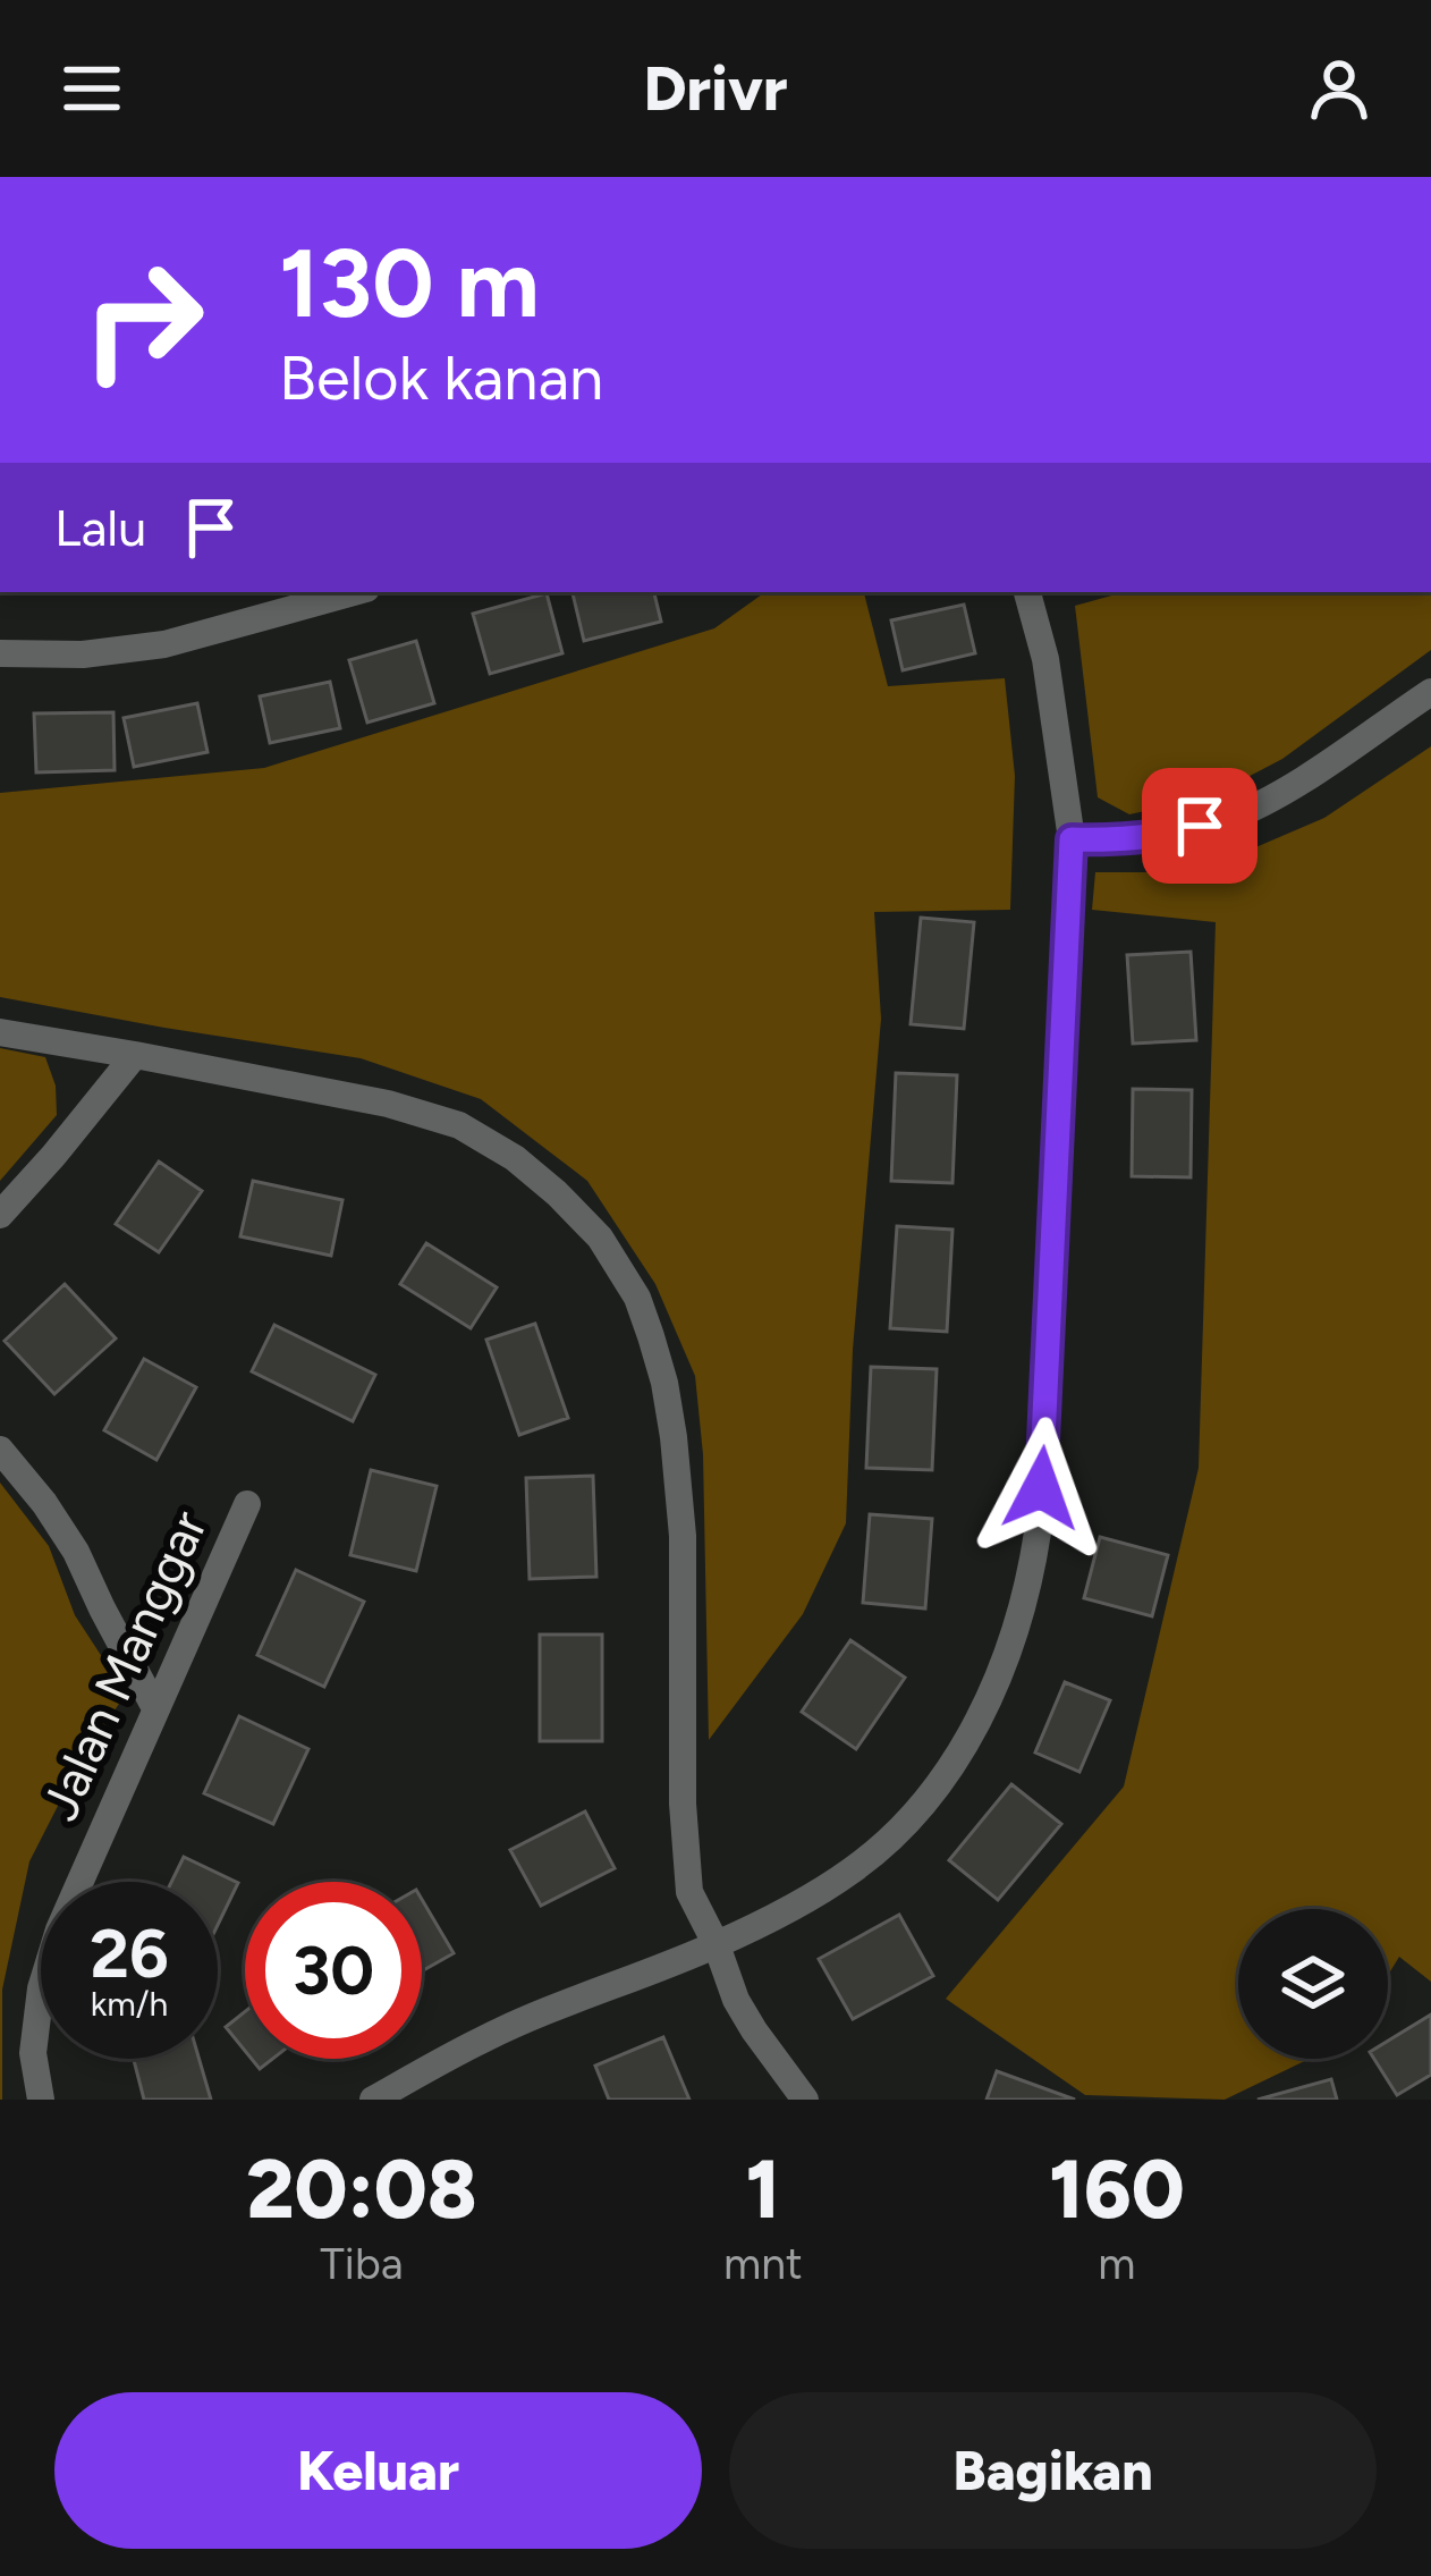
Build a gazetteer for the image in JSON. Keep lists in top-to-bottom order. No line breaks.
{"streets":{"street":["Jalan Manggar"]},"page":{"header":"Drivr","turn":["130 m","Belok kanan"],"then":"Lalu","speed":"26 km/h","limit":"30","eta":["20:08","Tiba","1","mnt","160","m"],"buttons":["Keluar","Bagikan"]}}
